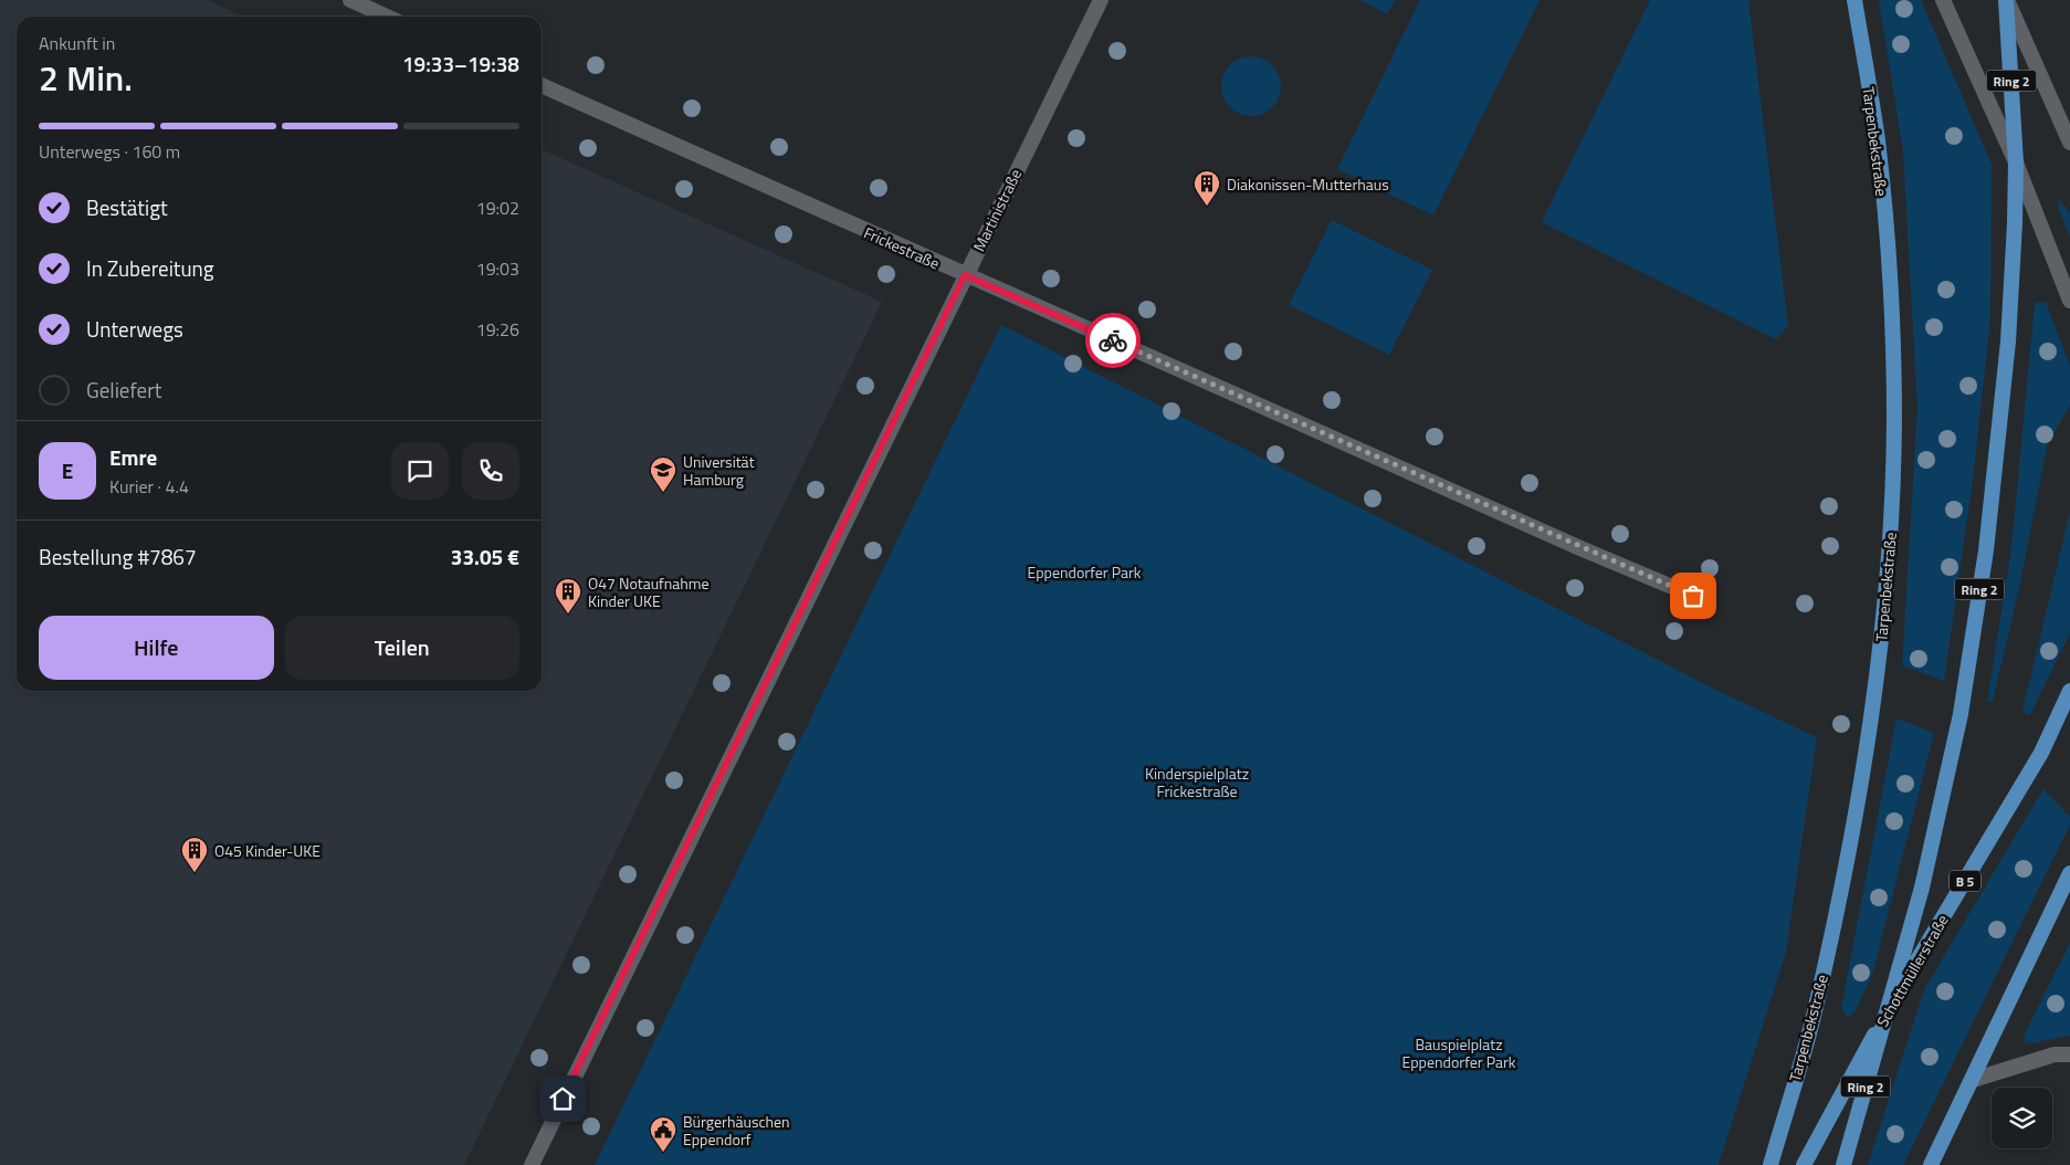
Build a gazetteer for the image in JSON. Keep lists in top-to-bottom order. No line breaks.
{"streets":{"main road":["Ring 2","Tarpenbekstraße","B 5","Schottmüllerstraße"],"street":["Martinistraße","Frickestraße"]},"crossings":[["Ring 2","Schottmüllerstraße"],["Martinistraße","Frickestraße"]],"parks":["Eppendorfer Park","Kinderspielplatz Frickestraße","Bauspielplatz Eppendorfer Park"],"places":{"building":["Diakonissen-Mutterhaus","O47 Notaufnahme Kinder UKE","O45 Kinder-UKE"],"school or university":["Universität Hamburg"],"public building":["Bürgerhäuschen Eppendorf"]},"page":{"heading":["2 Min.","Ankunft in","19:33–19:38"],"panel":["Emre","Kurier · 4.4","Bestellung #7867","33.05 €"],"bar":"Unterwegs · 160 m","list":[["Bestätigt","19:02"],["In Zubereitung","19:03"],["Unterwegs","19:26"],"Geliefert"],"round":"E","buttons":["Hilfe","Teilen"]}}
